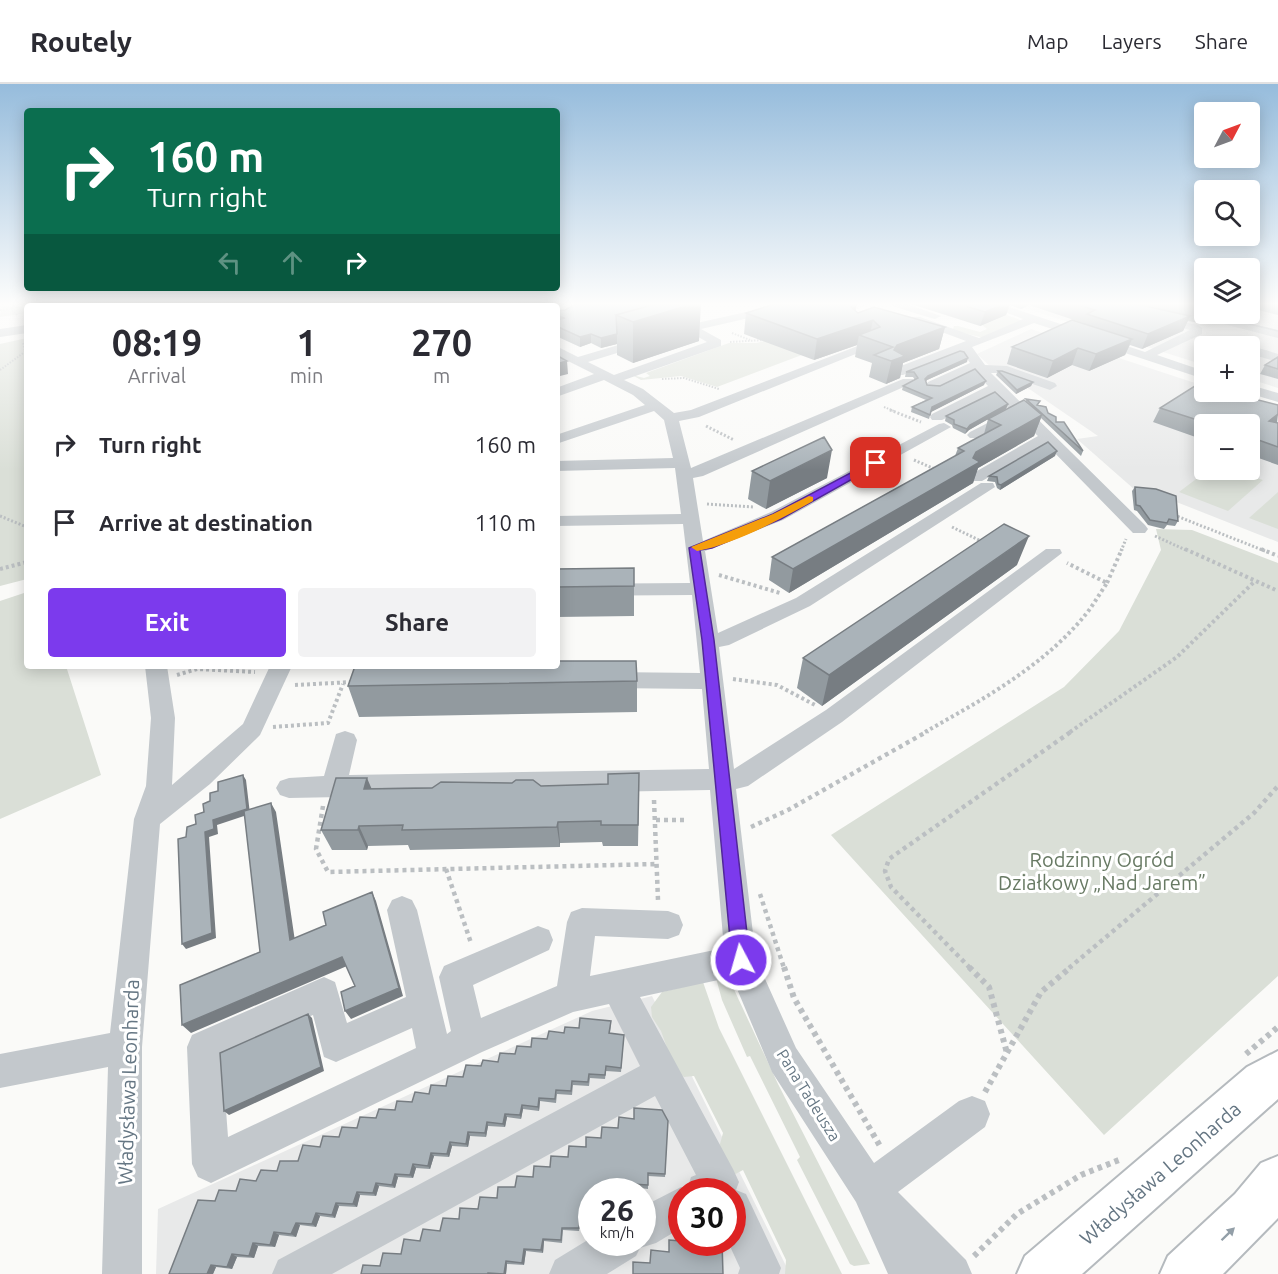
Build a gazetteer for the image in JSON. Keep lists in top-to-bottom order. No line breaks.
{"streets":{"main road":["Władysława Leonharda"],"street":["Pana Tadeusza"]},"parks":["Rodzinny Ogród Działkowy „Nad Jarem”"],"north":"top right","page":{"header":"Routely","nav":["Map","Layers","Share"],"map_buttons":["+","−"],"turn":["160 m","Turn right"],"eta":["08:19","Arrival","1","min","270","m"],"list":[{"name":"Turn right","value":"160 m"},{"name":"Arrive at destination","value":"110 m"}],"buttons":["Exit","Share"],"speed":"26 km/h","limit":"30"}}
